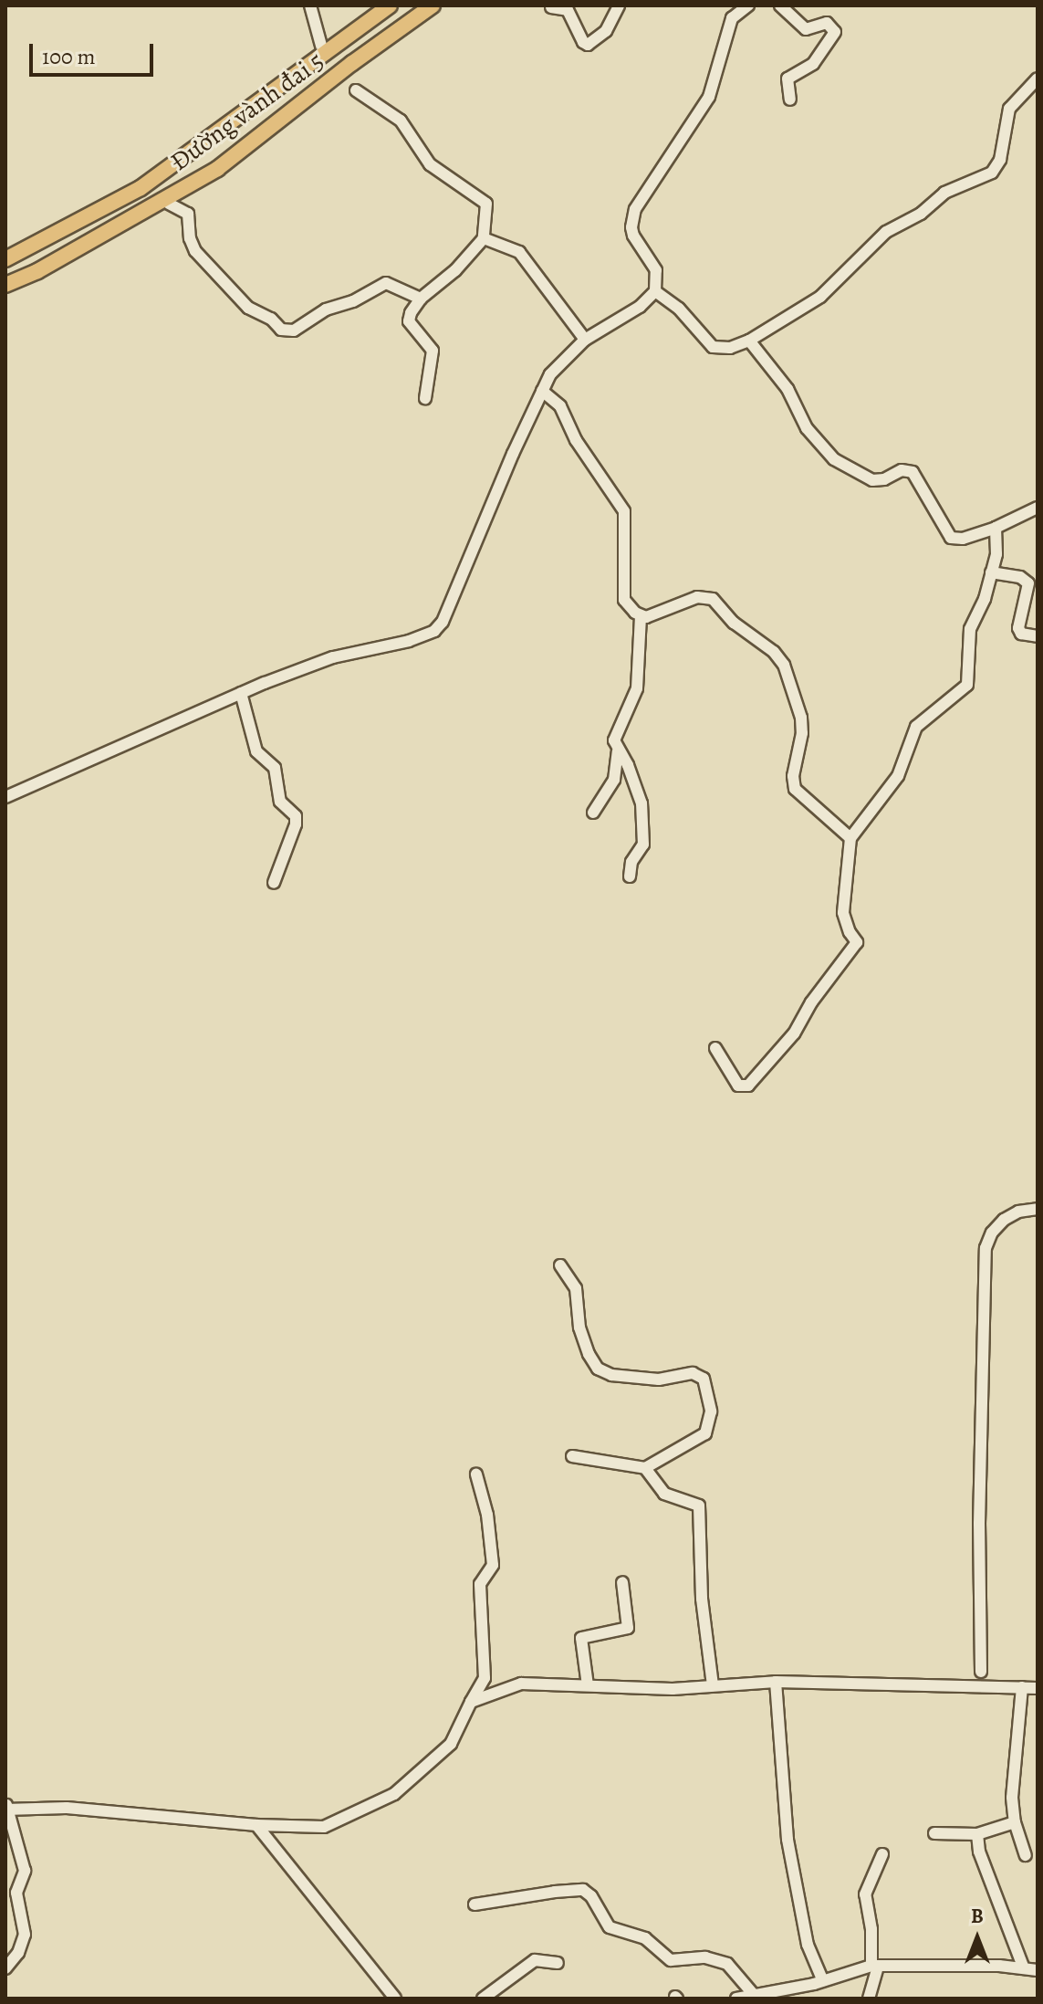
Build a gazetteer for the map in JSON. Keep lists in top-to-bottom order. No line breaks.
{"streets":{"main road":["Đường vành đai 5"]},"scale_bar":"100 m","north":"top"}
